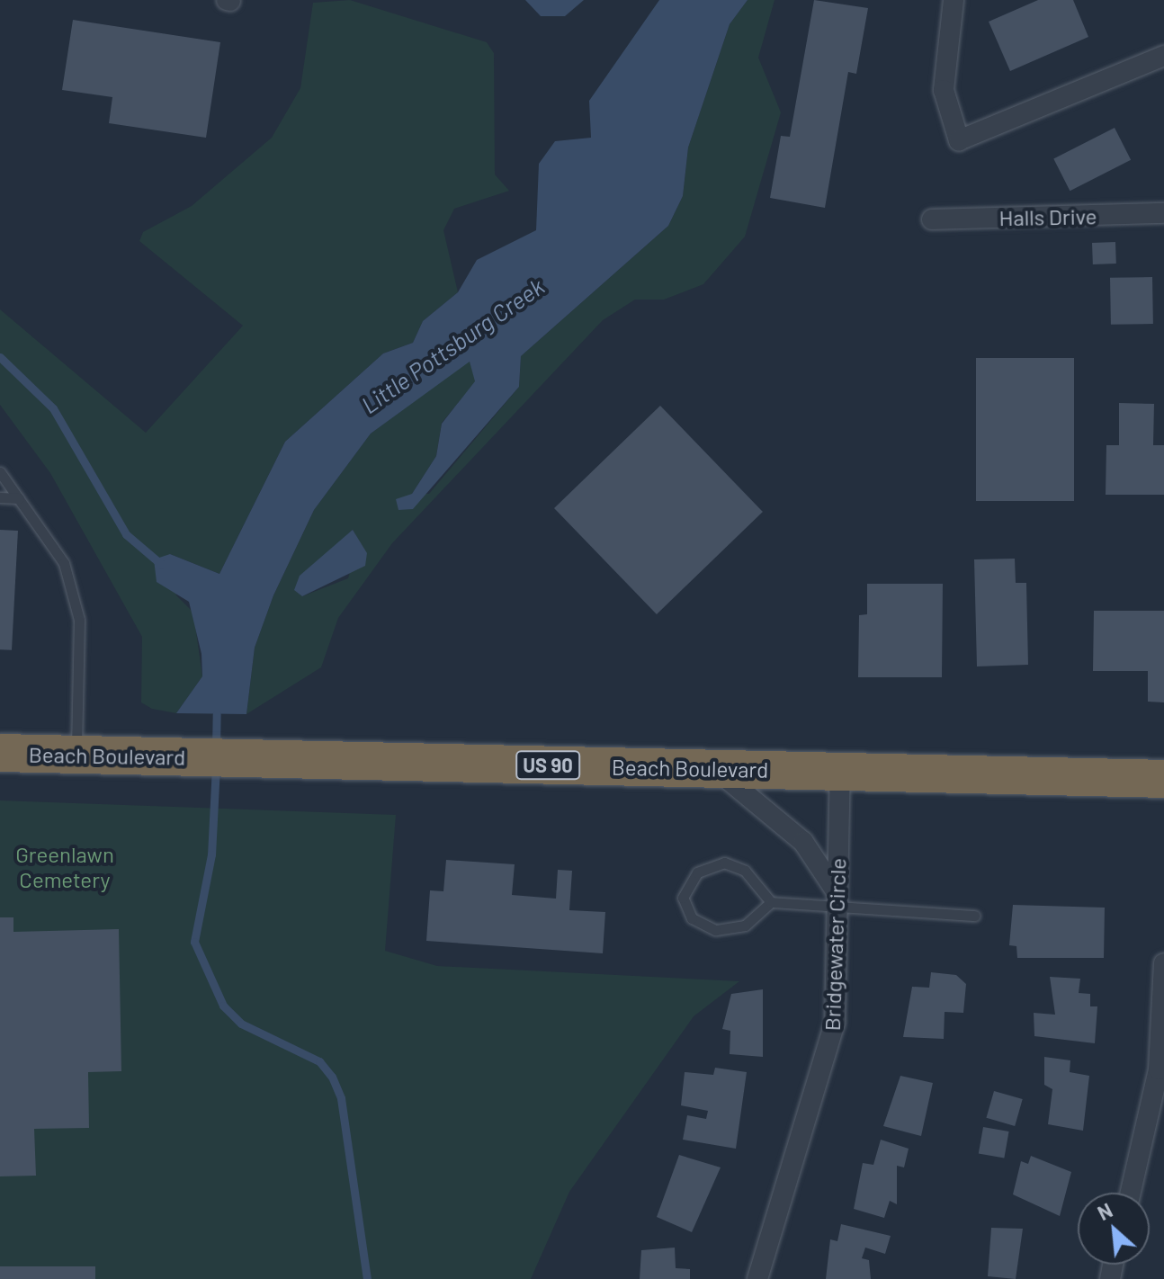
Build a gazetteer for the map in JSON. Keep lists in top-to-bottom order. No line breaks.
{"streets":{"highway":["Beach Boulevard","US 90"],"street":["Halls Drive","Bridgewater Circle"]},"crossings":[["Beach Boulevard","Bridgewater Circle"]],"water":["Little Pottsburg Creek"],"parks":["Greenlawn Cemetery"],"north":"top left"}
